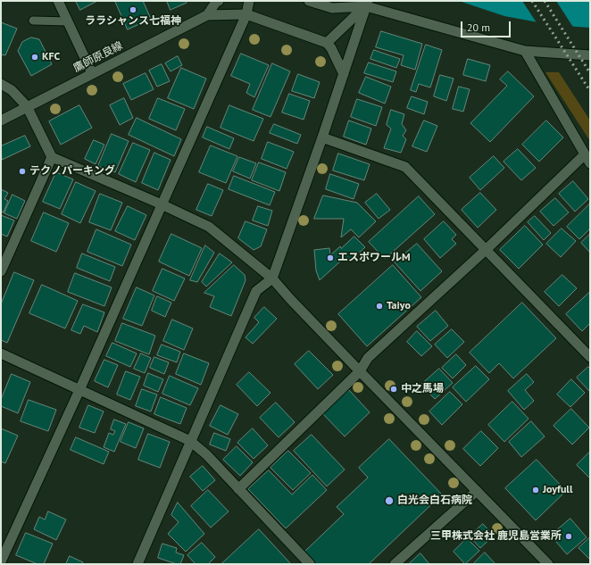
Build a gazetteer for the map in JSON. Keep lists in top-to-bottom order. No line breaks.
{"streets":{"street":["鷹師原良線"]},"places":["ララシャンス七福神","KFC","テクノパーキング","エスポワールM","Taiyo","中之馬場","Joyfull","白光会白石病院","三甲株式会社 鹿児島営業所"],"scale_bar":"20 m"}
